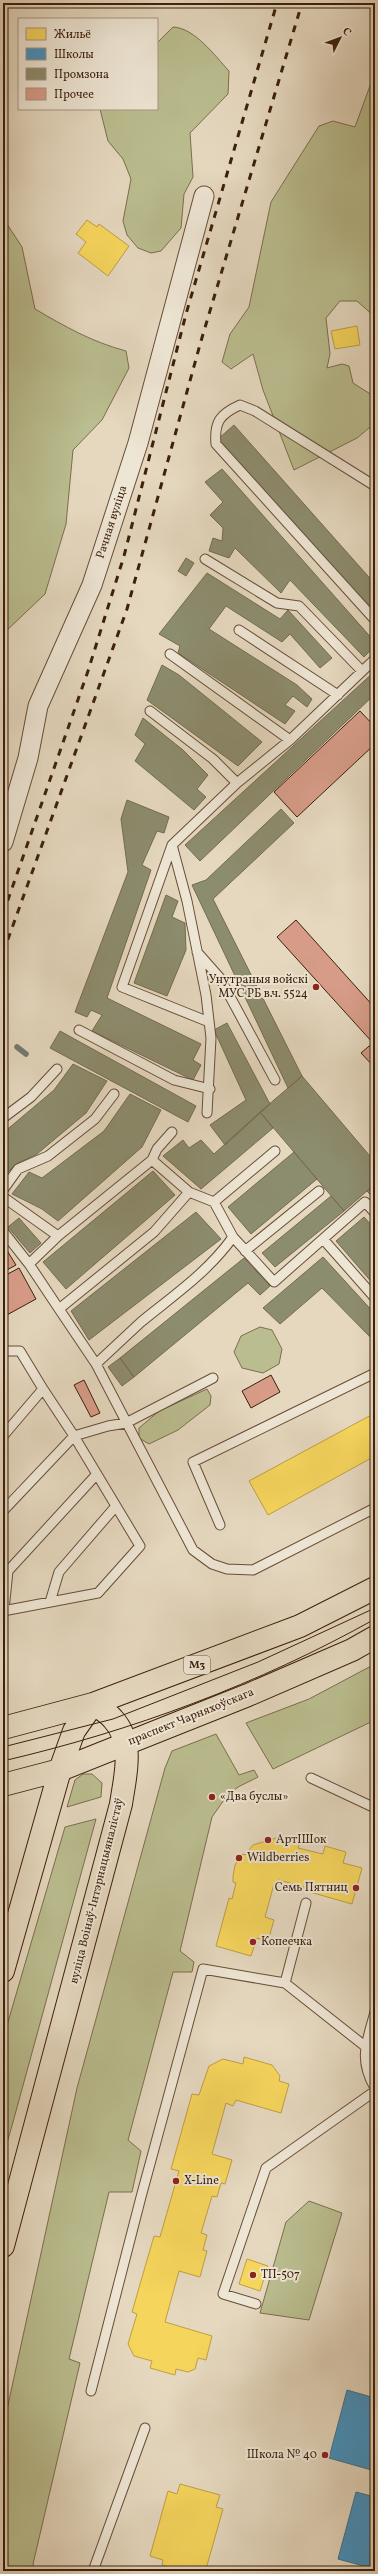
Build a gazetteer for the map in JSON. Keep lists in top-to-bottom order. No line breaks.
{"streets":{"main road":["М3","праспект Чарняхоўскага","вуліца Воінаў-Інтэрнацыяналістаў"],"street":["Рачная вуліца"]},"crossings":[["М3","вуліца Воінаў-Інтэрнацыяналістаў"],["праспект Чарняхоўскага","вуліца Воінаў-Інтэрнацыяналістаў"]],"places":["Унутраныя войскі МУС РБ в.ч. 5524","«Два буслы»","АртIШок","Wildberries","Семь Пятниц","Копеечка","X-Line","ТП-507","Школа № 40"],"legend":["Жильё","Школы","Промзона","Прочее"],"north":"top right"}
